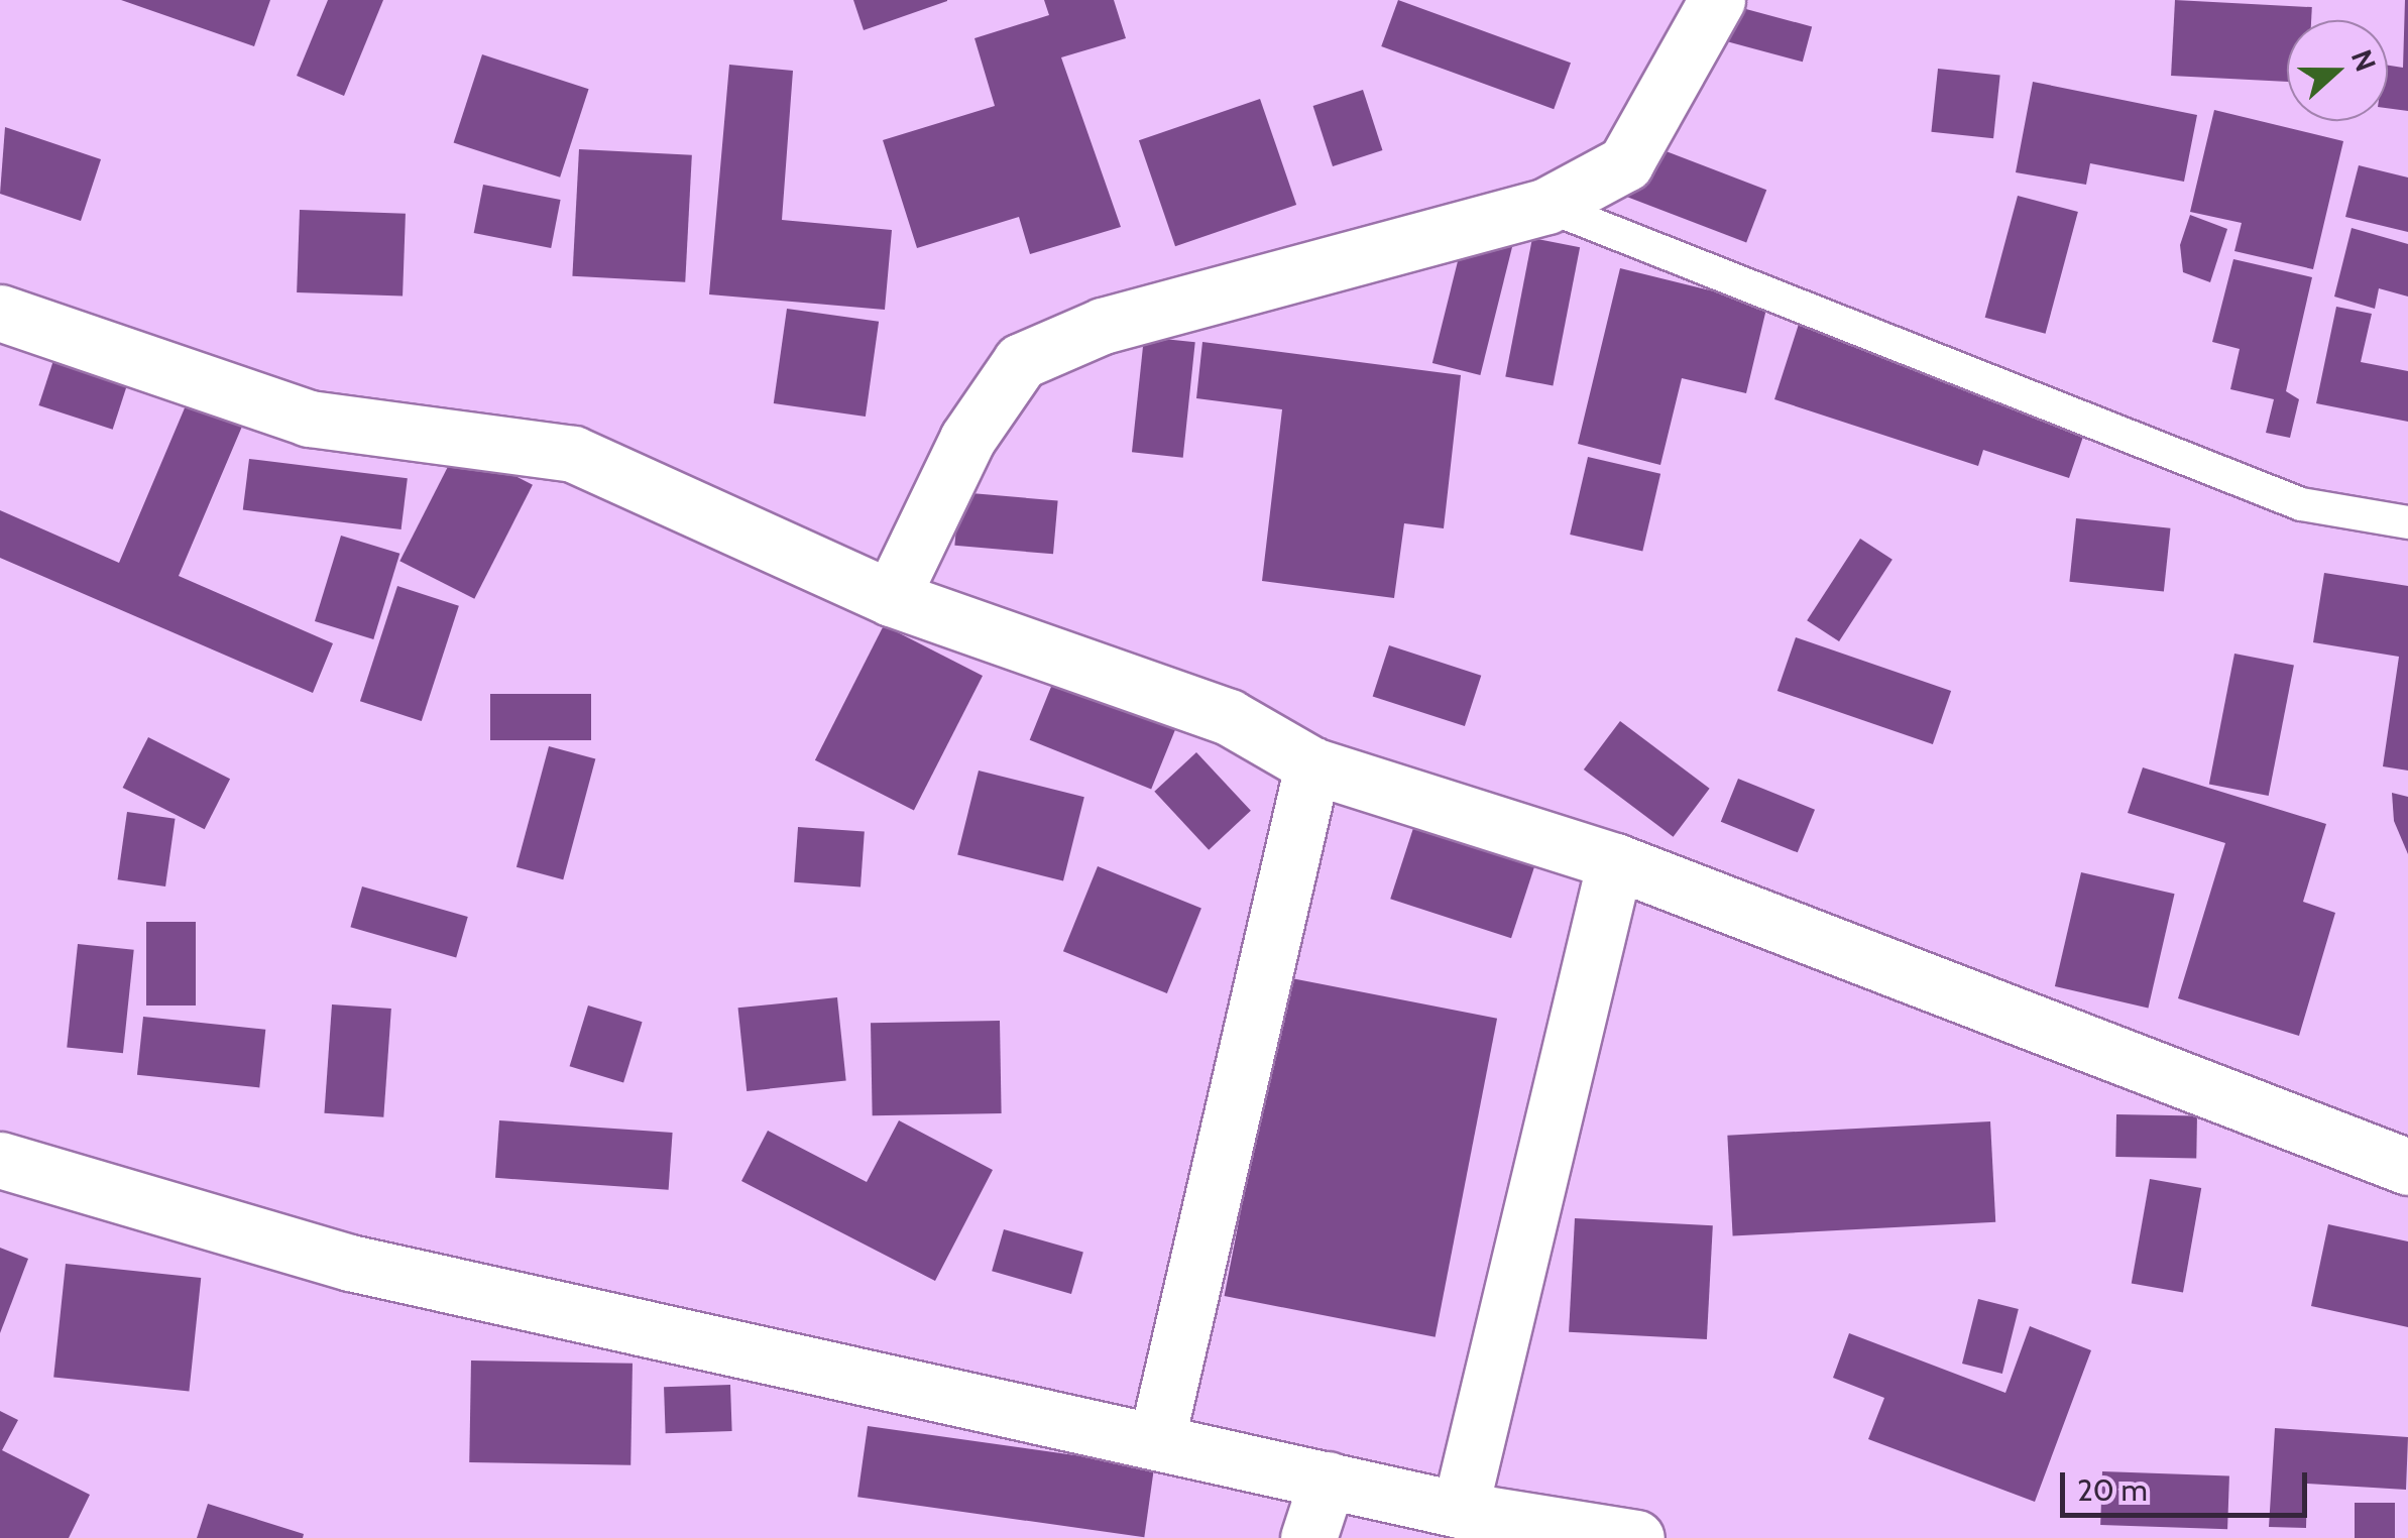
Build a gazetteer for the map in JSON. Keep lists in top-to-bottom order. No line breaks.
{"scale_bar":"20 m","north":"right"}
